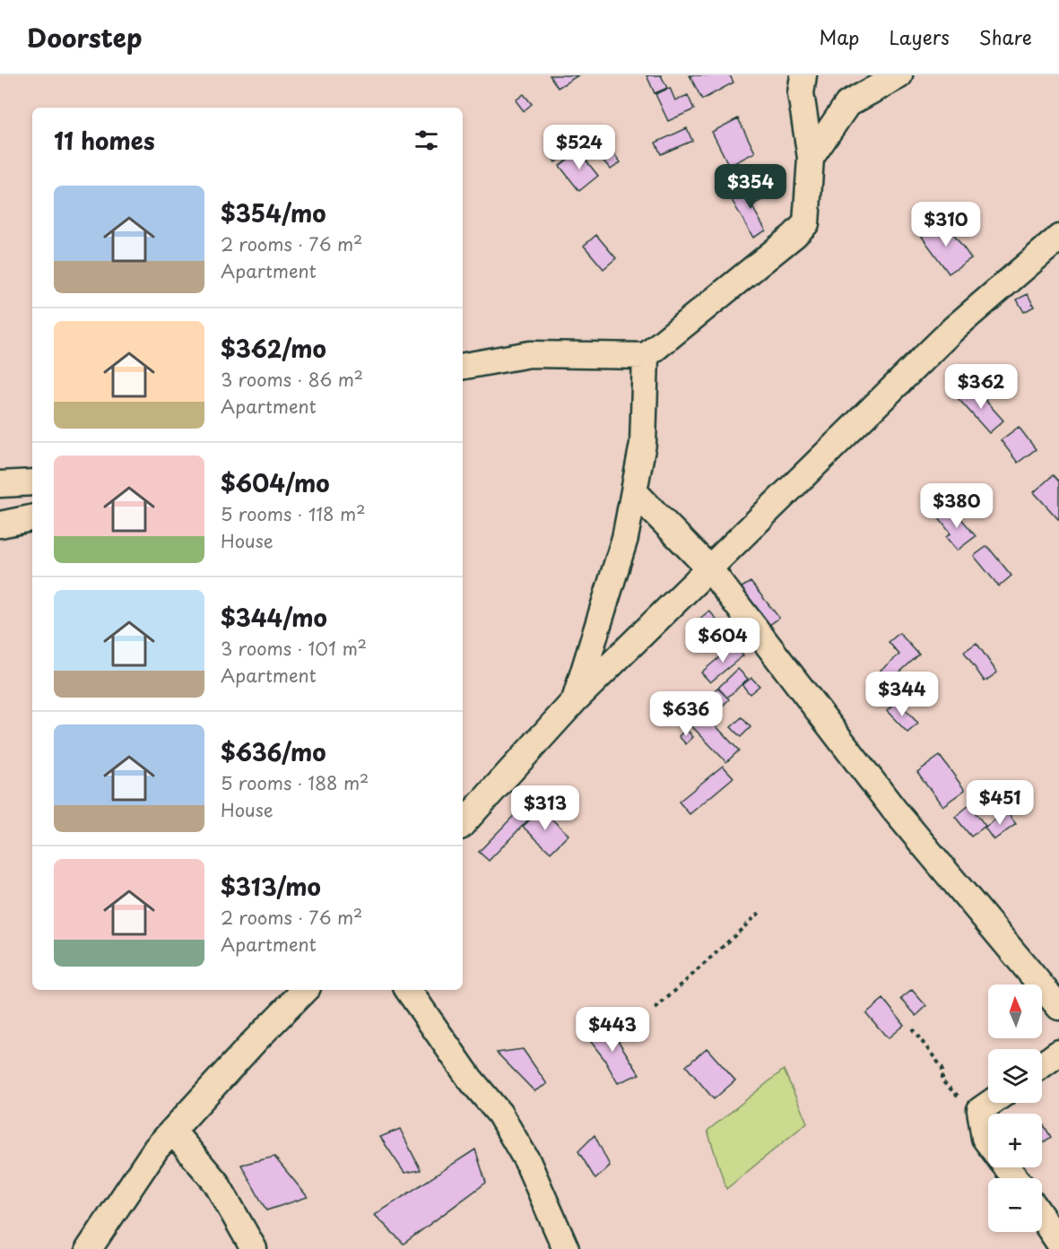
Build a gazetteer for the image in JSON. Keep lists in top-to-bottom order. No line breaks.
{"north":"top","page":{"header":"Doorstep","nav":["Map","Layers","Share"],"heading":"11 homes","price":["$524","$354","$310","$362","$380","$604","$344","$636","$451","$313","$443"],"list":[{"name":"$354/mo","note":"2 rooms · 76 m² · Apartment"},{"name":"$362/mo","note":"3 rooms · 86 m² · Apartment"},{"name":"$604/mo","note":"5 rooms · 118 m² · House"},{"name":"$344/mo","note":"3 rooms · 101 m² · Apartment"},{"name":"$636/mo","note":"5 rooms · 188 m² · House"},{"name":"$313/mo","note":"2 rooms · 76 m² · Apartment"}],"map_buttons":["+","−"]}}
